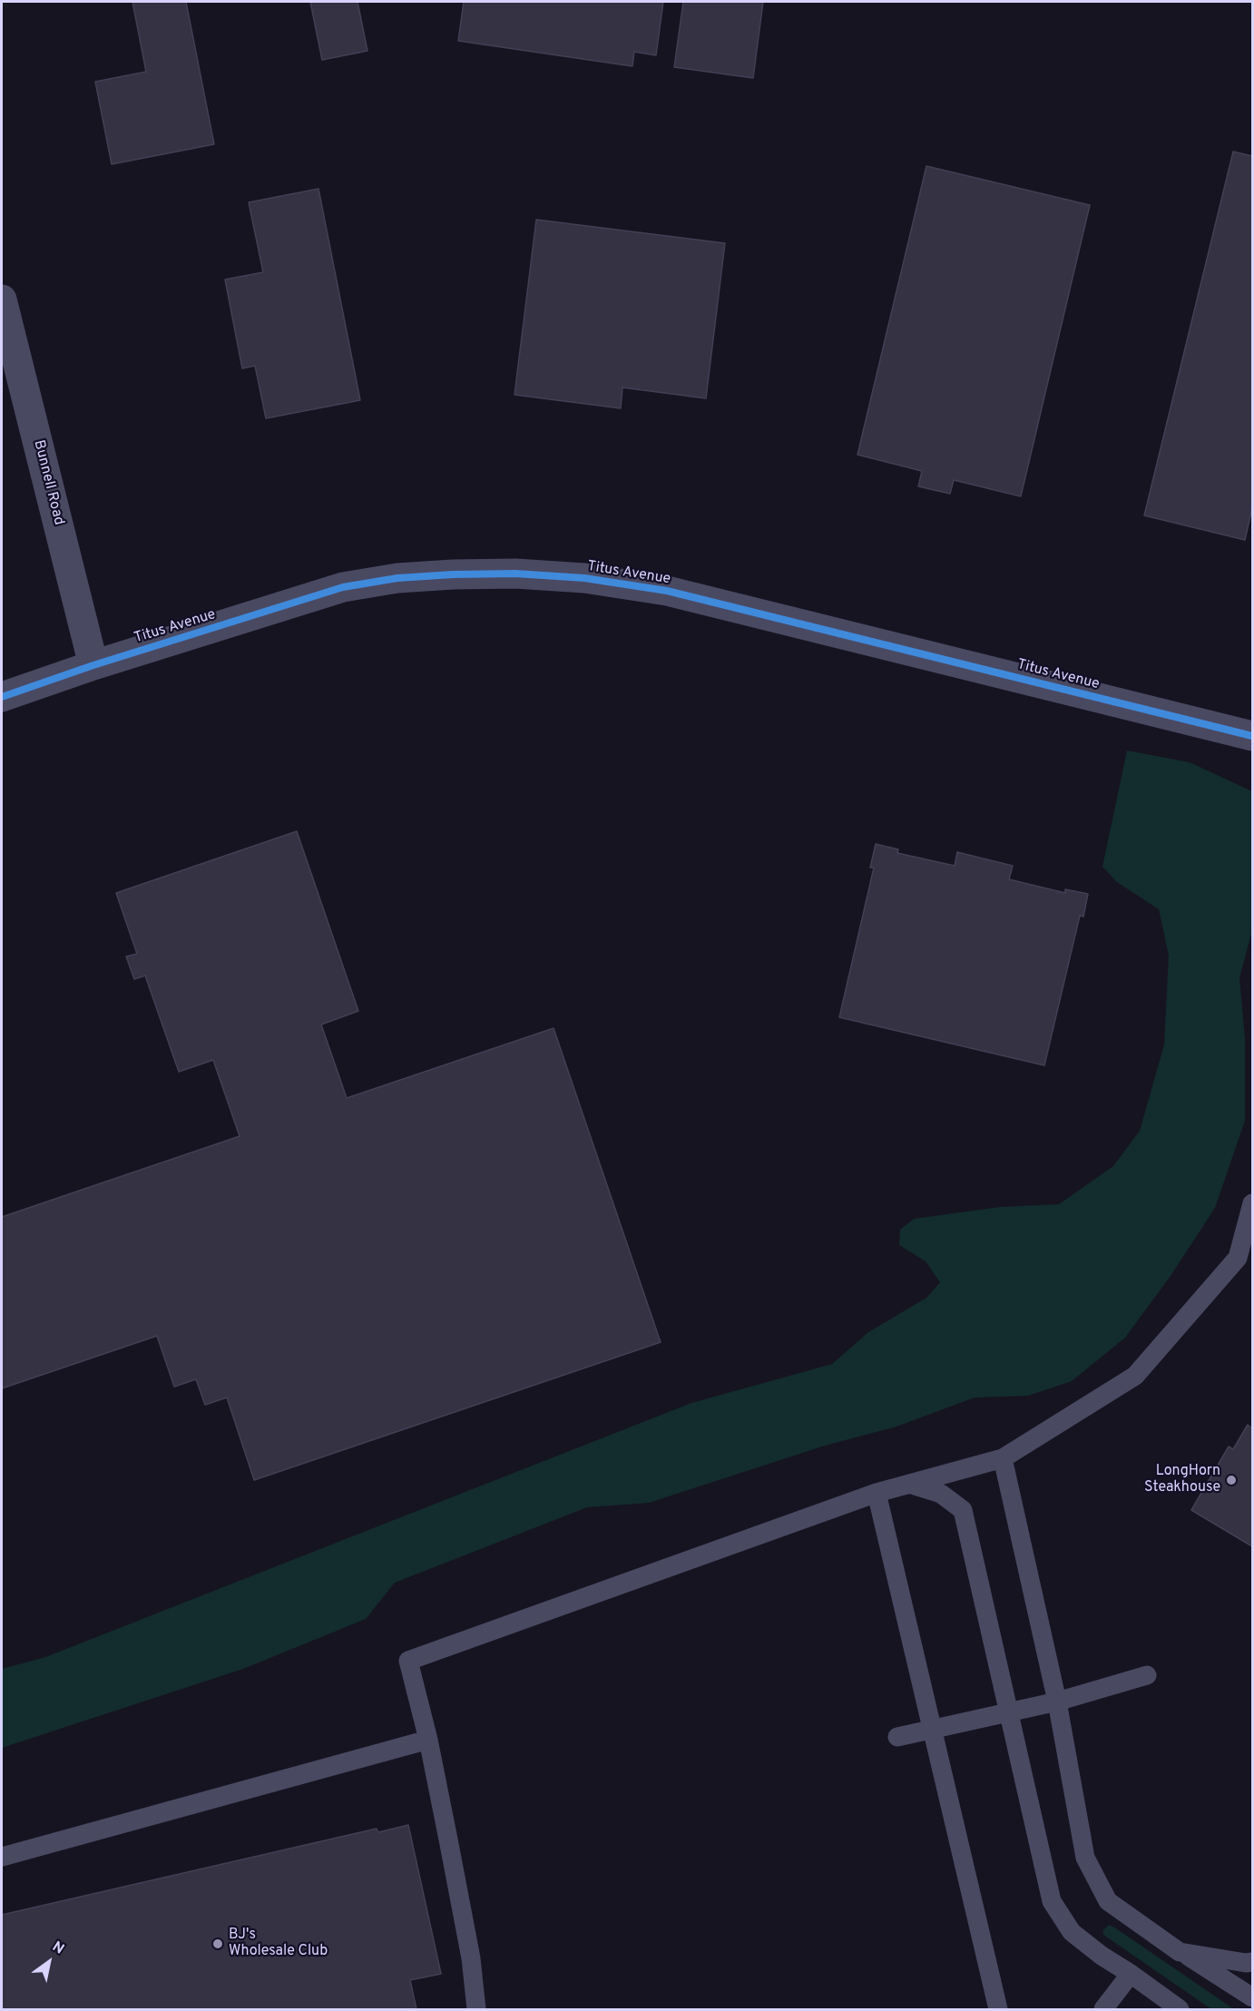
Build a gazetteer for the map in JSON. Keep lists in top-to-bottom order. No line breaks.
{"streets":{"street":["Bunnell Road","Titus Avenue"]},"crossings":[["Bunnell Road","Titus Avenue"]],"places":["LongHorn Steakhouse","BJ's Wholesale Club"],"north":"top right"}
